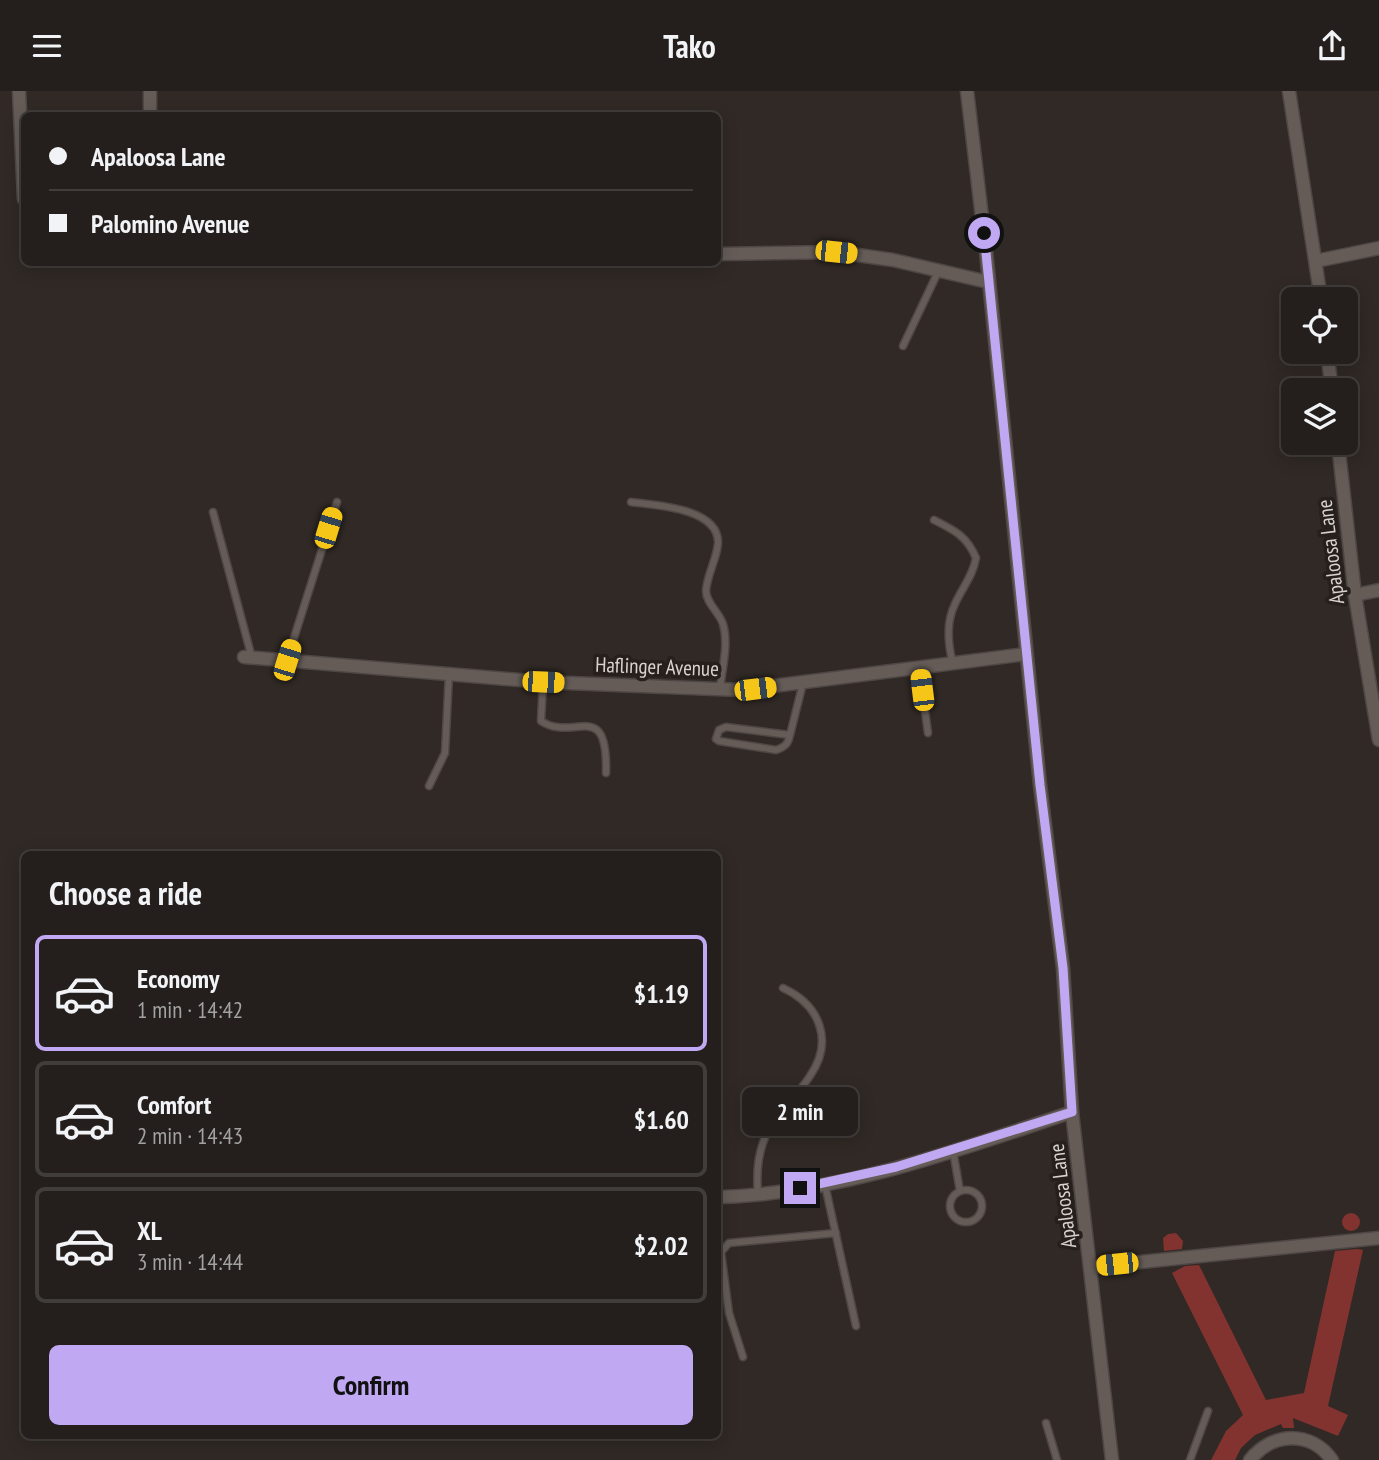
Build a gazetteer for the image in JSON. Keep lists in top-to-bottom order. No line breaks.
{"streets":{"street":["Apaloosa Lane","Haflinger Avenue"]},"crossings":[["Apaloosa Lane","Haflinger Avenue"]],"page":{"header":"Tako","banner":["Apaloosa Lane","Palomino Avenue"],"heading":"Choose a ride","list":[{"name":"Economy","note":"1 min · 14:42","value":"$1.19"},{"name":"Comfort","note":"2 min · 14:43","value":"$1.60"},{"name":"XL","note":"3 min · 14:44","value":"$2.02"}],"bubble":"2 min","buttons":"Confirm"}}
